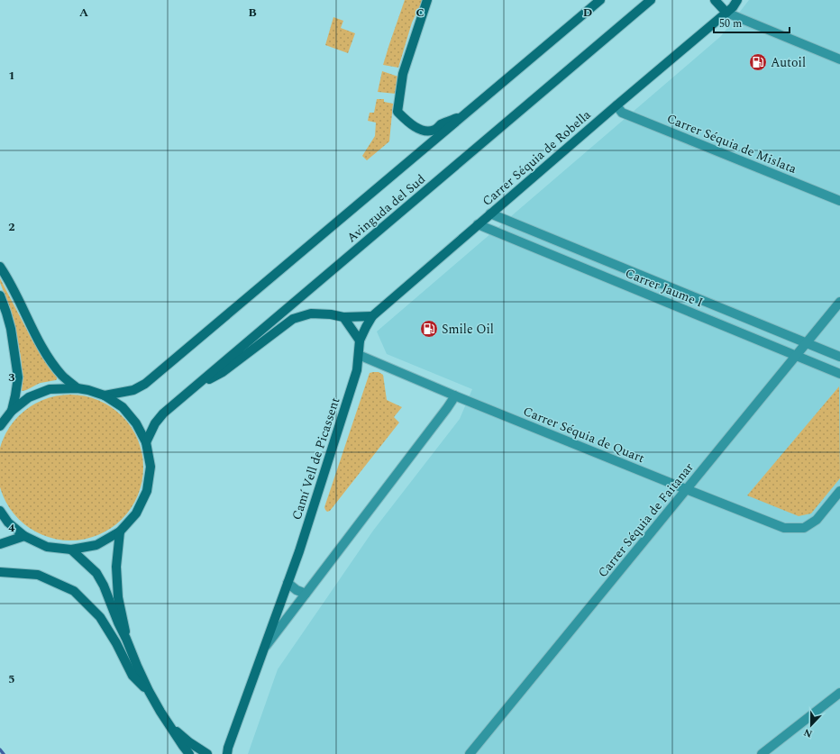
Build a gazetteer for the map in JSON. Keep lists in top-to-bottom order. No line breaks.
{"streets":{"main road":["Carrer Séquia de Robella","Avinguda del Sud","Camí Vell de Picassent"],"street":["Carrer Séquia de Mislata","Carrer Jaume I","Carrer Séquia de Quart","Carrer Séquia de Faitanar"]},"crossings":[["Carrer Séquia de Mislata","Carrer Séquia de Robella"],["Carrer Séquia de Robella","Carrer Jaume I"],["Carrer Séquia de Robella","Camí Vell de Picassent"],["Carrer Jaume I","Carrer Séquia de Faitanar"],["Carrer Séquia de Quart","Camí Vell de Picassent"],["Carrer Séquia de Quart","Carrer Séquia de Faitanar"]],"places":{"fuel station":["Autoil","Smile Oil"]},"scale_bar":"50 m","north":"bottom","grid":{"columns":["A","B","C","D"],"rows":["1","2","3","4","5"]}}
